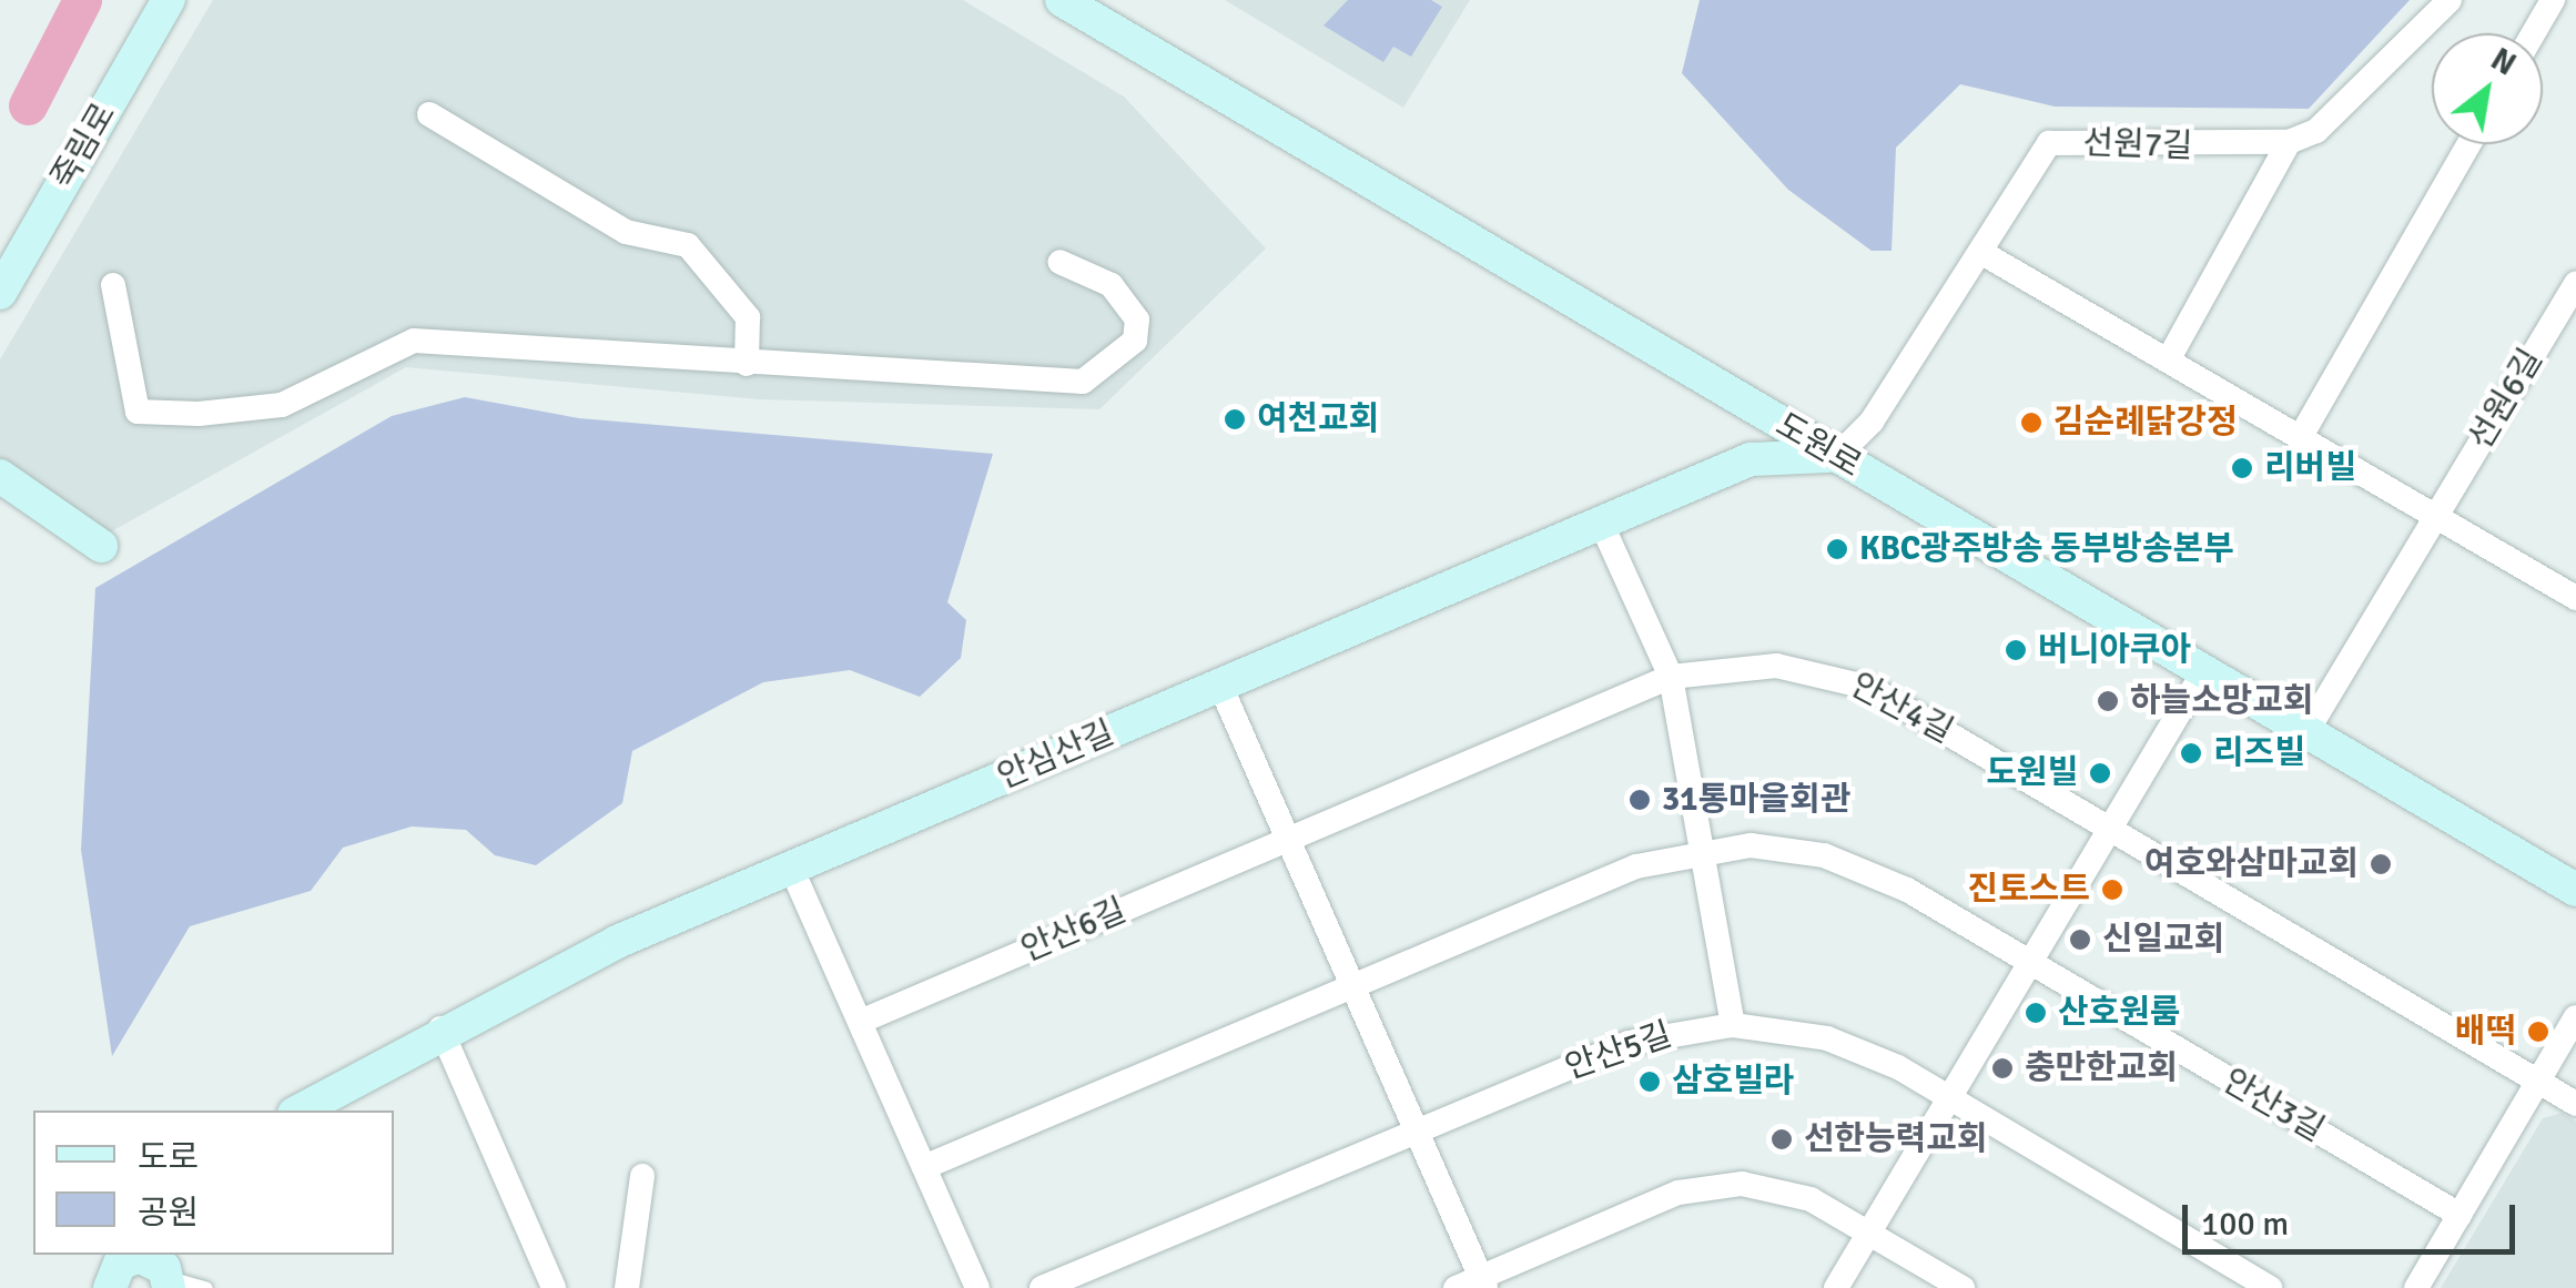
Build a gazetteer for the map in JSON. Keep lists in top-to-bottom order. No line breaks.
{"streets":{"street":["선원7길","죽림로","선원6길","도원로","안산4길","안심산길","안산6길","안산5길","안산3길"]},"crossings":[["선원7길","도원로"],["선원7길","안심산길"],["선원6길","도원로"],["도원로","안심산길"]],"places":["여천교회","김순례닭강정","리버빌","KBC광주방송 동부방송본부","버니아쿠아","하늘소망교회","리즈빌","도원빌","31통마을회관","여호와삼마교회","진토스트","신일교회","산호원룸","배떡","충만한교회","삼호빌라","선한능력교회"],"legend":["도로","공원"],"scale_bar":"100 m","north":"top right"}
